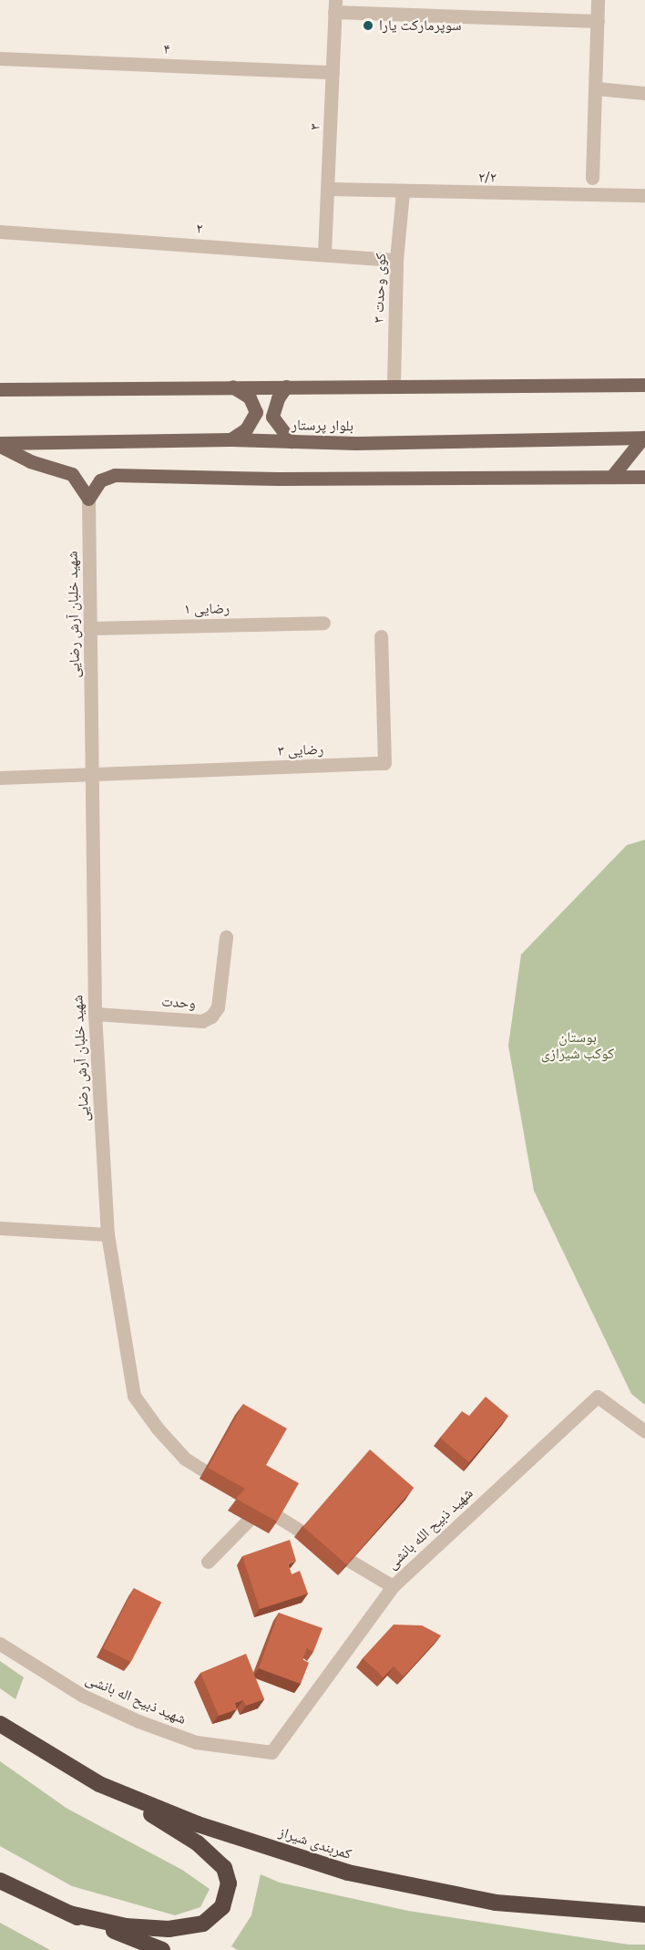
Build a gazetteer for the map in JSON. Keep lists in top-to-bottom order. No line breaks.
{"streets":{"highway":["کمربندی شیراز"],"main road":["بلوار پرستار"],"street":["۴","۳","۲/۲","۲","کوی وحدت ۳","رضایی ۱","شهید خلبان آرش رضایی","رضایی ۳","وحدت","شهید ذبیح الله بانشی","شهید ذبیح اله بانشی"]},"crossings":[["۴","۳"],["۳","۲/۲"],["۳","۲"],["۲/۲","کوی وحدت ۳"],["۲","کوی وحدت ۳"],["رضایی ۱","شهید خلبان آرش رضایی"],["شهید خلبان آرش رضایی","رضایی ۳"],["شهید خلبان آرش رضایی","وحدت"],["شهید ذبیح الله بانشی","شهید ذبیح اله بانشی"]],"parks":["بوستان کوکب شیرازی"],"places":["سوپرمارکت یارا"]}
